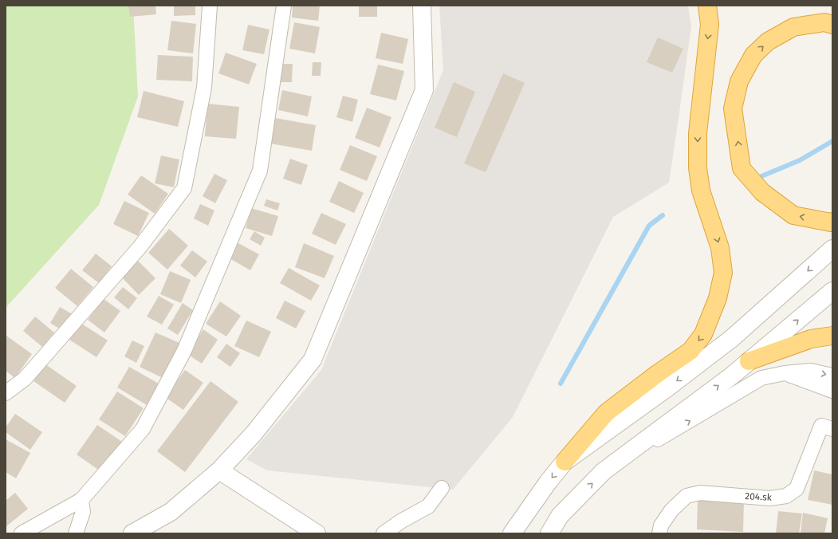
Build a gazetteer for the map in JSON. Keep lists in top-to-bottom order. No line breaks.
{"streets":{"street":["204.sk"]}}
